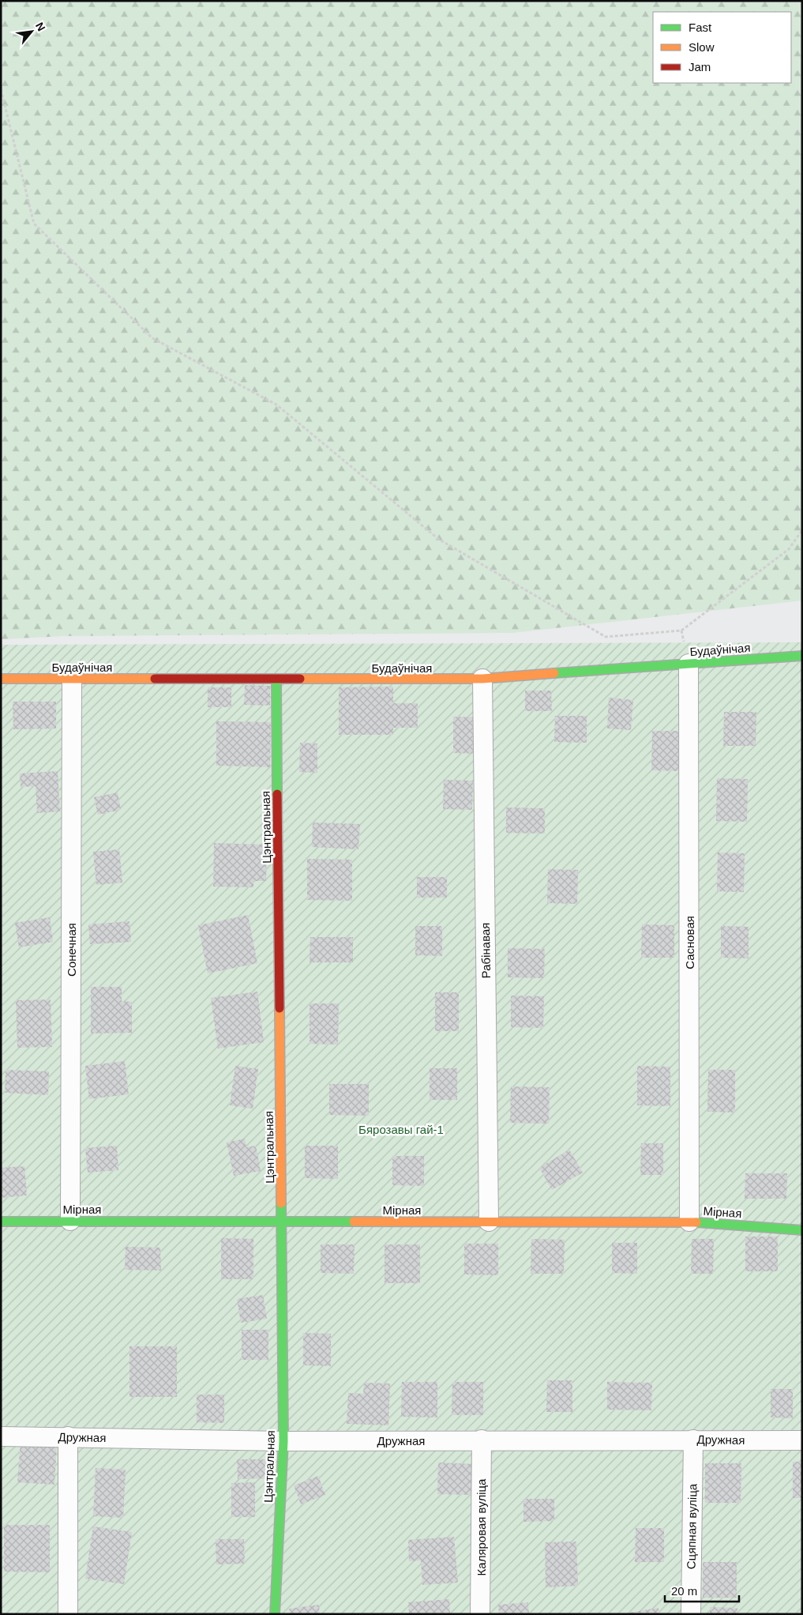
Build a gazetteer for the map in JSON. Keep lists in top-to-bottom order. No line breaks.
{"streets":{"street":["Будаўнічая","Цэнтральная","Сасновая","Сонечная","Рабінавая","Мірная","Дружная","Сцяпная вуліца","Каляровая вуліца"]},"crossings":[["Будаўнічая","Цэнтральная"],["Будаўнічая","Сасновая"],["Будаўнічая","Сонечная"],["Будаўнічая","Рабінавая"],["Цэнтральная","Мірная"],["Цэнтральная","Дружная"],["Сасновая","Мірная"],["Сонечная","Мірная"],["Рабінавая","Мірная"],["Дружная","Сцяпная вуліца"],["Дружная","Каляровая вуліца"]],"parks":["Бярозавы гай-1"],"legend":["Fast","Slow","Jam"],"scale_bar":"20 m","north":"top right"}
